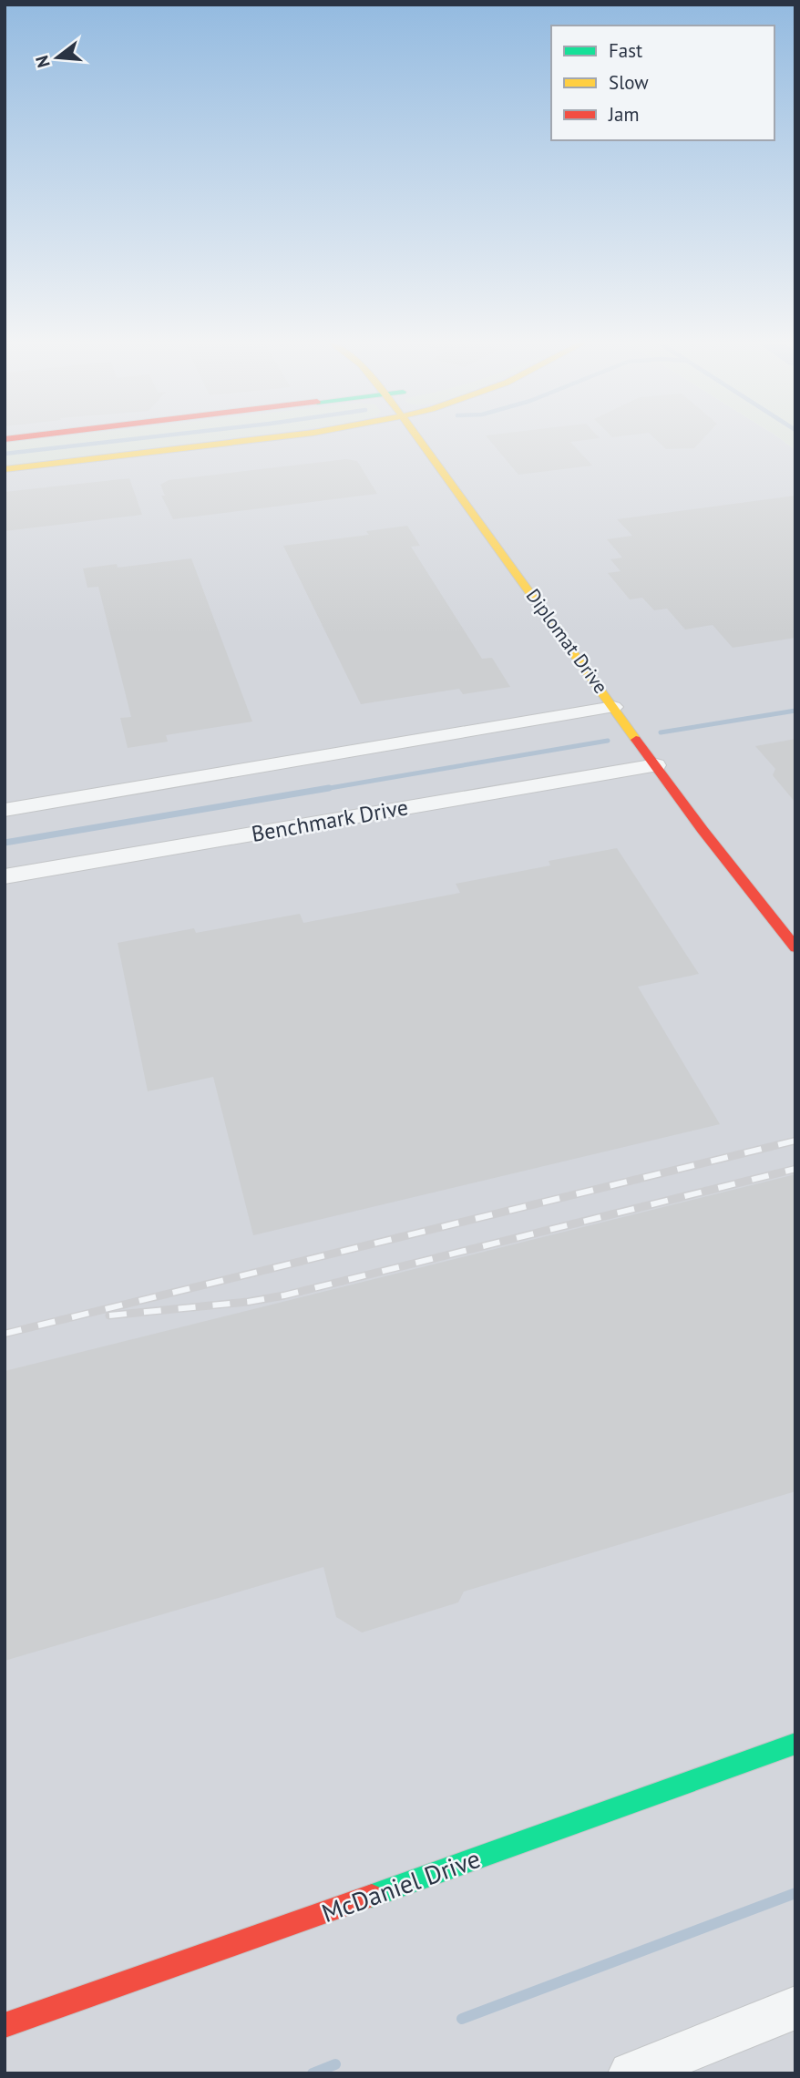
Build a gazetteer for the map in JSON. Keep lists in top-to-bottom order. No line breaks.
{"streets":{"street":["Diplomat Drive","Benchmark Drive","McDaniel Drive"]},"crossings":[["Diplomat Drive","Benchmark Drive"]],"legend":["Fast","Slow","Jam"],"north":"left"}
